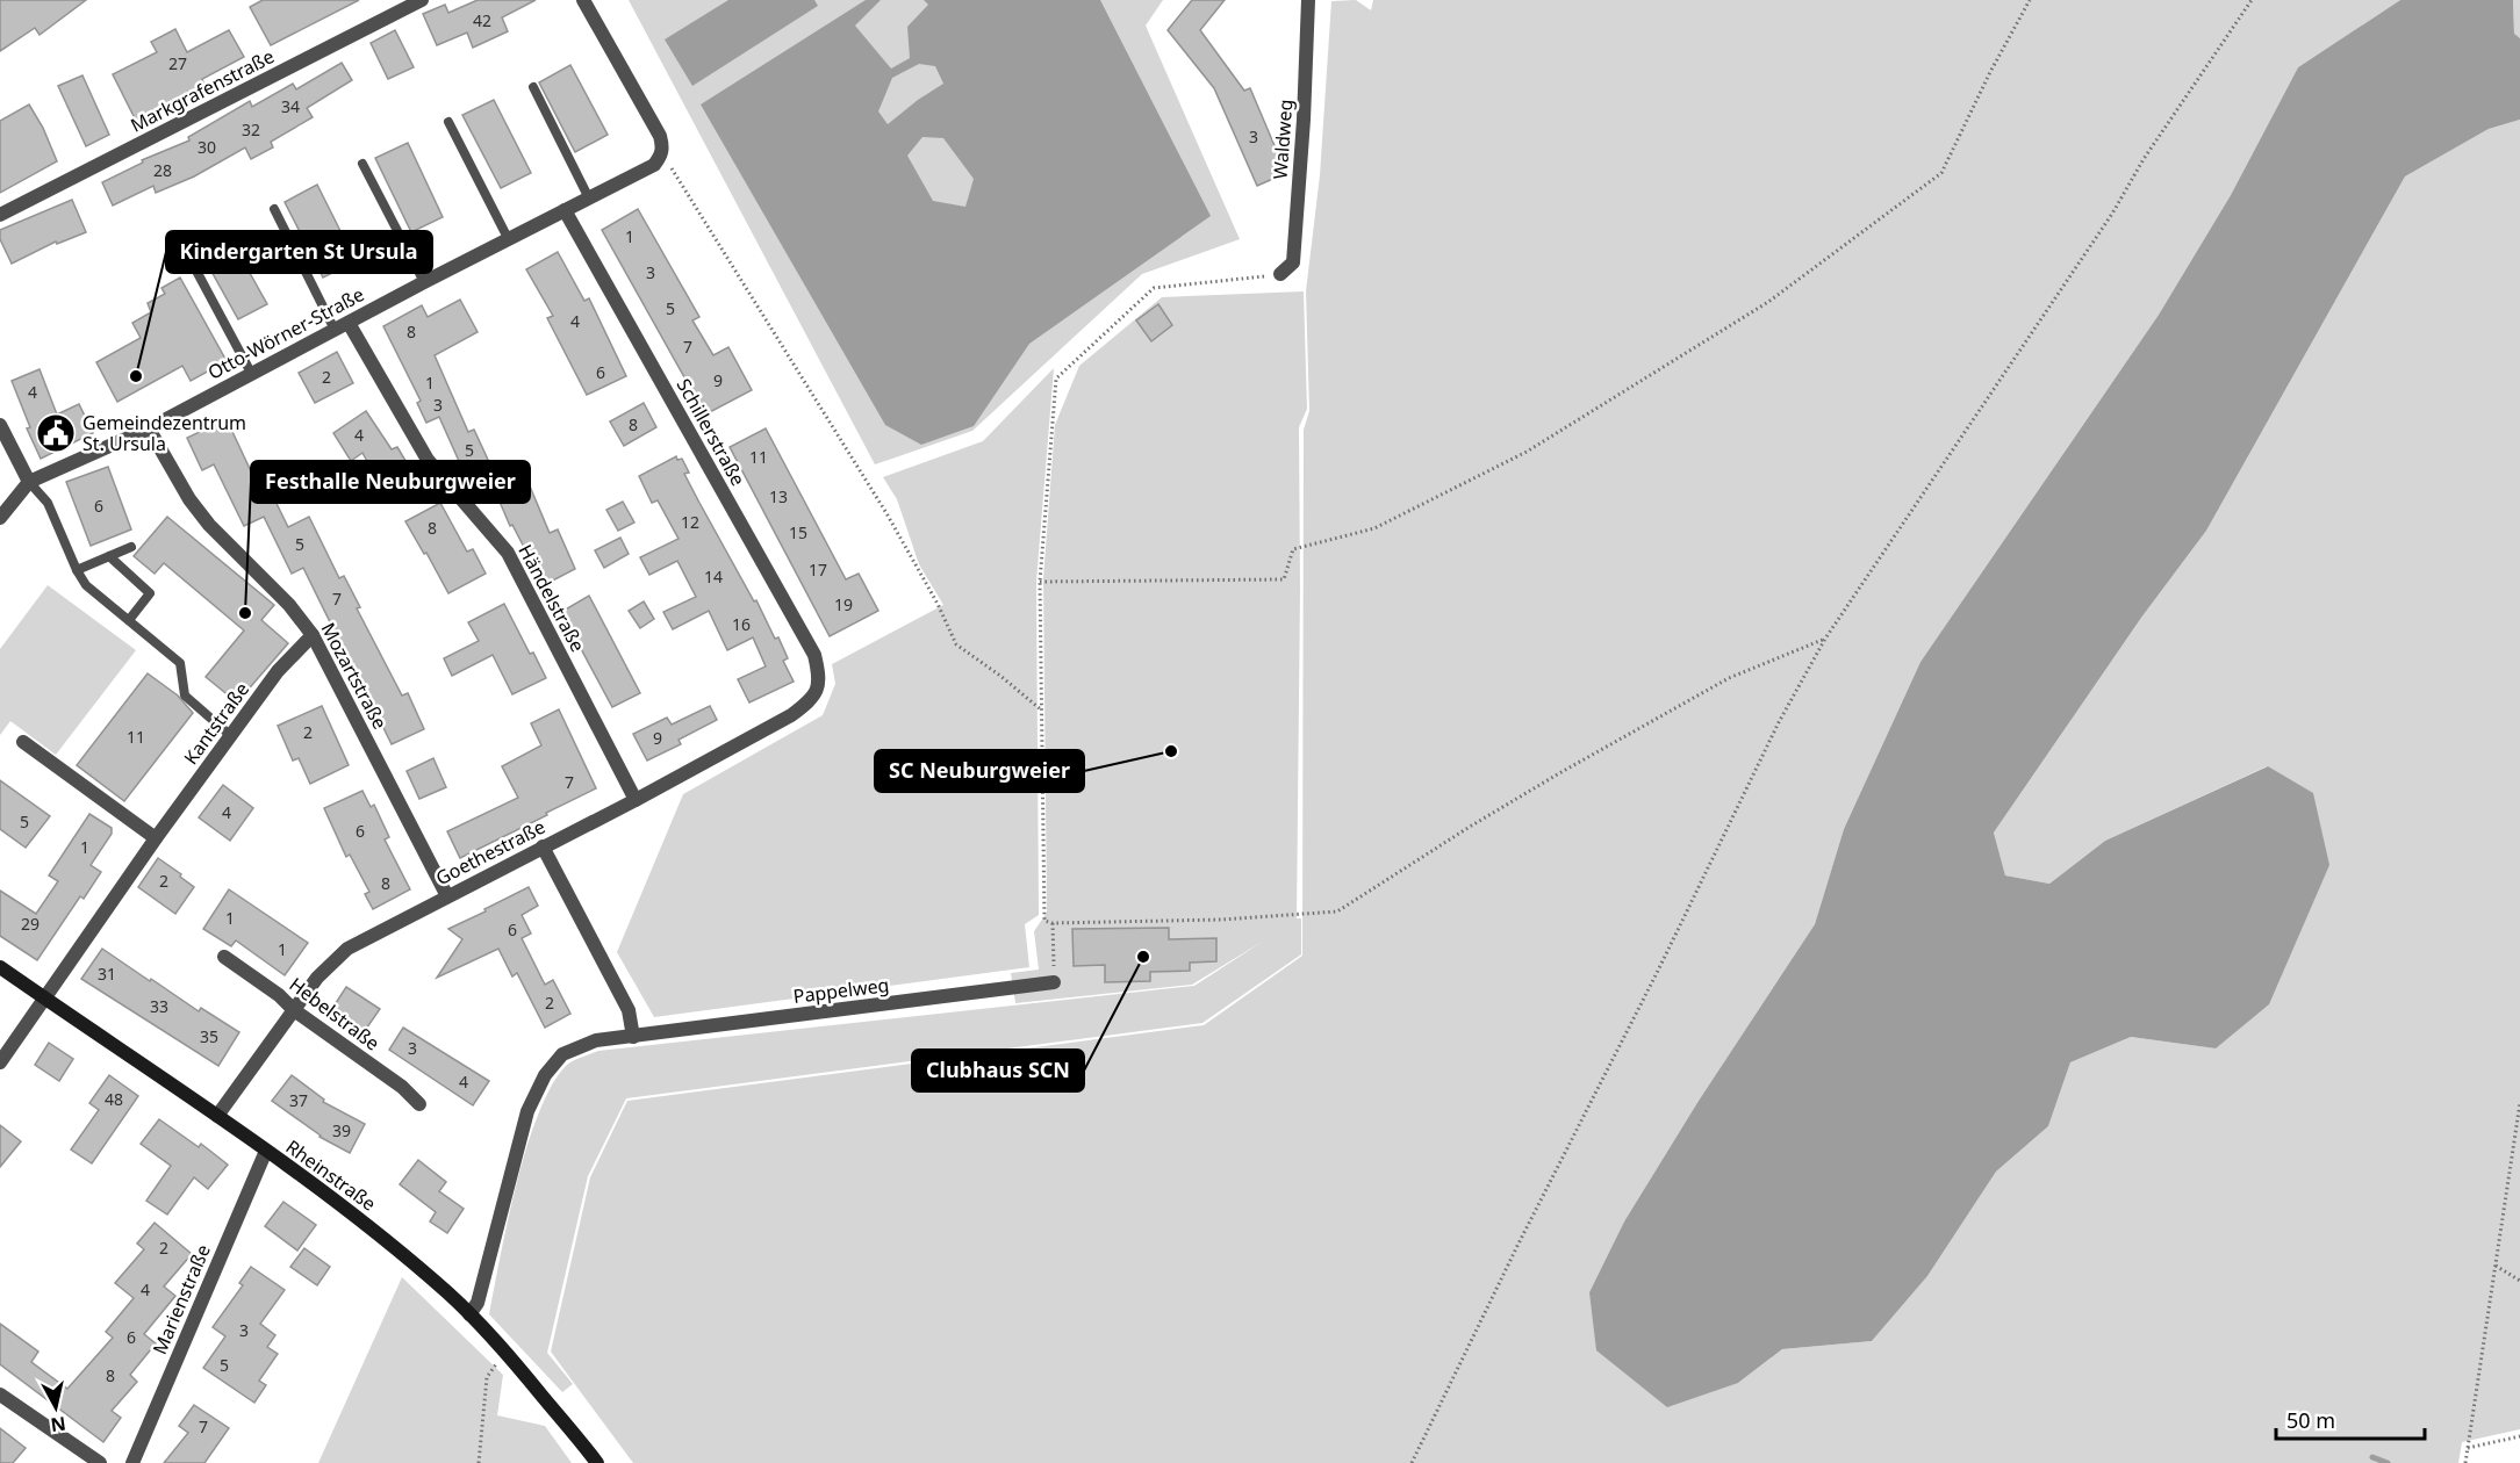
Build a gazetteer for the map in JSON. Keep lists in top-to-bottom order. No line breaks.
{"streets":{"main road":["Rheinstraße"],"street":["Markgrafenstraße","Waldweg","Otto-Wörner-Straße","Schillerstraße","Händelstraße","Mozartstraße","Kantstraße","Goethestraße","Pappelweg","Hebelstraße","Marienstraße"]},"crossings":[["Otto-Wörner-Straße","Schillerstraße"],["Otto-Wörner-Straße","Händelstraße"],["Otto-Wörner-Straße","Mozartstraße"],["Schillerstraße","Goethestraße"],["Händelstraße","Goethestraße"],["Mozartstraße","Kantstraße"],["Mozartstraße","Goethestraße"],["Kantstraße","Rheinstraße"],["Goethestraße","Hebelstraße"],["Goethestraße","Rheinstraße"],["Pappelweg","Rheinstraße"],["Rheinstraße","Marienstraße"]],"places":{"other":["Kindergarten St Ursula","Festhalle Neuburgweier","SC Neuburgweier","Clubhaus SCN"],"public building":["Gemeindezentrum St. Ursula"]},"house_numbers":["42","27","34","32","3","30","28","1","3","5","4","8","7","6","2","9","1","4","3","8","4","5","11","13","6","12","8","15","5","17","14","7","19","16","2","11","9","7","4","5","6","1","2","8","1","29","6","1","31","2","33","35","3","4","48","37","39","2","4","3","6","5","8","7"],"scale_bar":"50 m","north":"bottom"}
